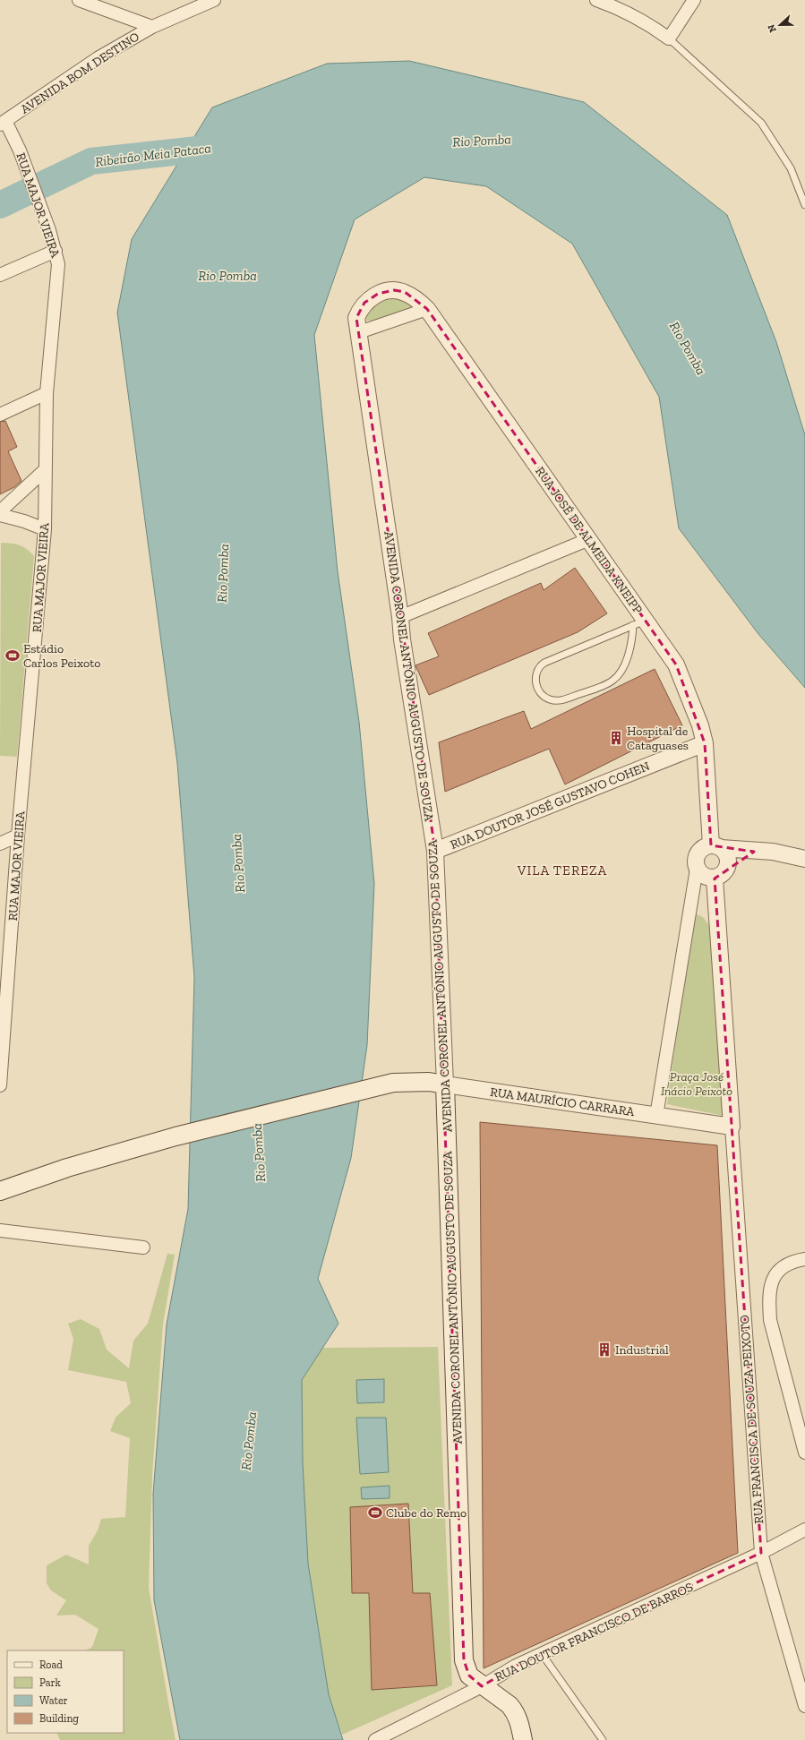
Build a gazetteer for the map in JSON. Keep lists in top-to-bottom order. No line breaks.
{"streets":{"main road":["AVENIDA CORONEL ANTÔNIO AUGUSTO DE SOUZA","RUA MAURÍCIO CARRARA"],"street":["AVENIDA BOM DESTINO","RUA MAJOR VIEIRA","RUA JOSÉ DE ALMEIDA KNEIPP","RUA DOUTOR JOSÉ GUSTAVO COHEN","RUA FRANCISCA DE SOUZA PEIXOTO","RUA DOUTOR FRANCISCO DE BARROS"]},"crossings":[["AVENIDA BOM DESTINO","RUA MAJOR VIEIRA"],["RUA JOSÉ DE ALMEIDA KNEIPP","AVENIDA CORONEL ANTÔNIO AUGUSTO DE SOUZA"],["RUA JOSÉ DE ALMEIDA KNEIPP","RUA DOUTOR JOSÉ GUSTAVO COHEN"],["AVENIDA CORONEL ANTÔNIO AUGUSTO DE SOUZA","RUA DOUTOR JOSÉ GUSTAVO COHEN"],["AVENIDA CORONEL ANTÔNIO AUGUSTO DE SOUZA","RUA MAURÍCIO CARRARA"],["AVENIDA CORONEL ANTÔNIO AUGUSTO DE SOUZA","RUA DOUTOR FRANCISCO DE BARROS"],["RUA MAURÍCIO CARRARA","RUA FRANCISCA DE SOUZA PEIXOTO"],["RUA FRANCISCA DE SOUZA PEIXOTO","RUA DOUTOR FRANCISCO DE BARROS"]],"districts":["VILA TEREZA"],"water":["Rio Pomba","Ribeirão Meia Pataca"],"parks":["Praça José Inácio Peixoto"],"places":{"sports":["Estádio Carlos Peixoto","Clube do Remo"],"building":["Hospital de Cataguases","Industrial"]},"legend":["Road","Park","Water","Building"],"north":"left"}
